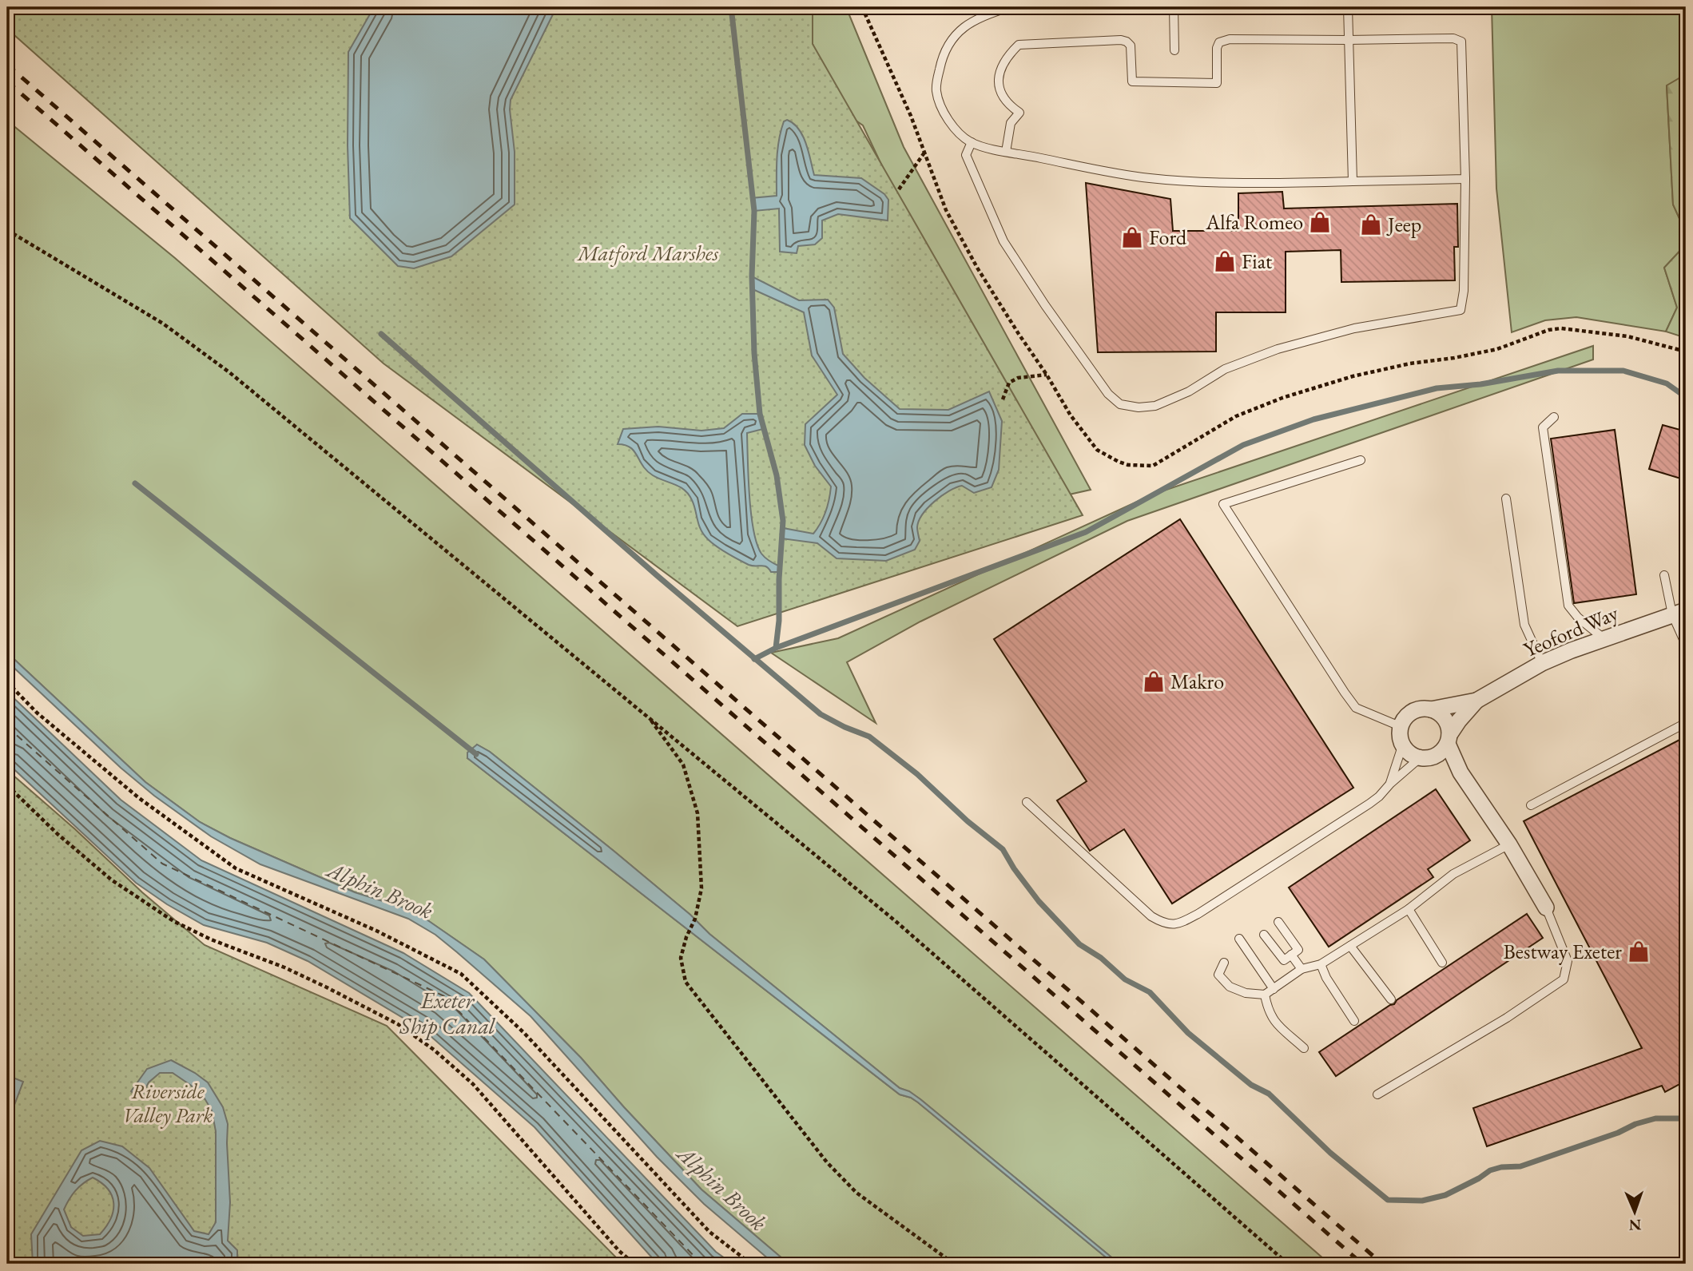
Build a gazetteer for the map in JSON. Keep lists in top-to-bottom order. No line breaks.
{"streets":{"street":["Yeoford Way"]},"water":["Alphin Brook","Exeter Ship Canal"],"parks":["Matford Marshes","Riverside Valley Park"],"places":{"shop":["Alfa Romeo","Jeep","Ford","Fiat","Makro","Bestway Exeter"]},"north":"bottom"}
